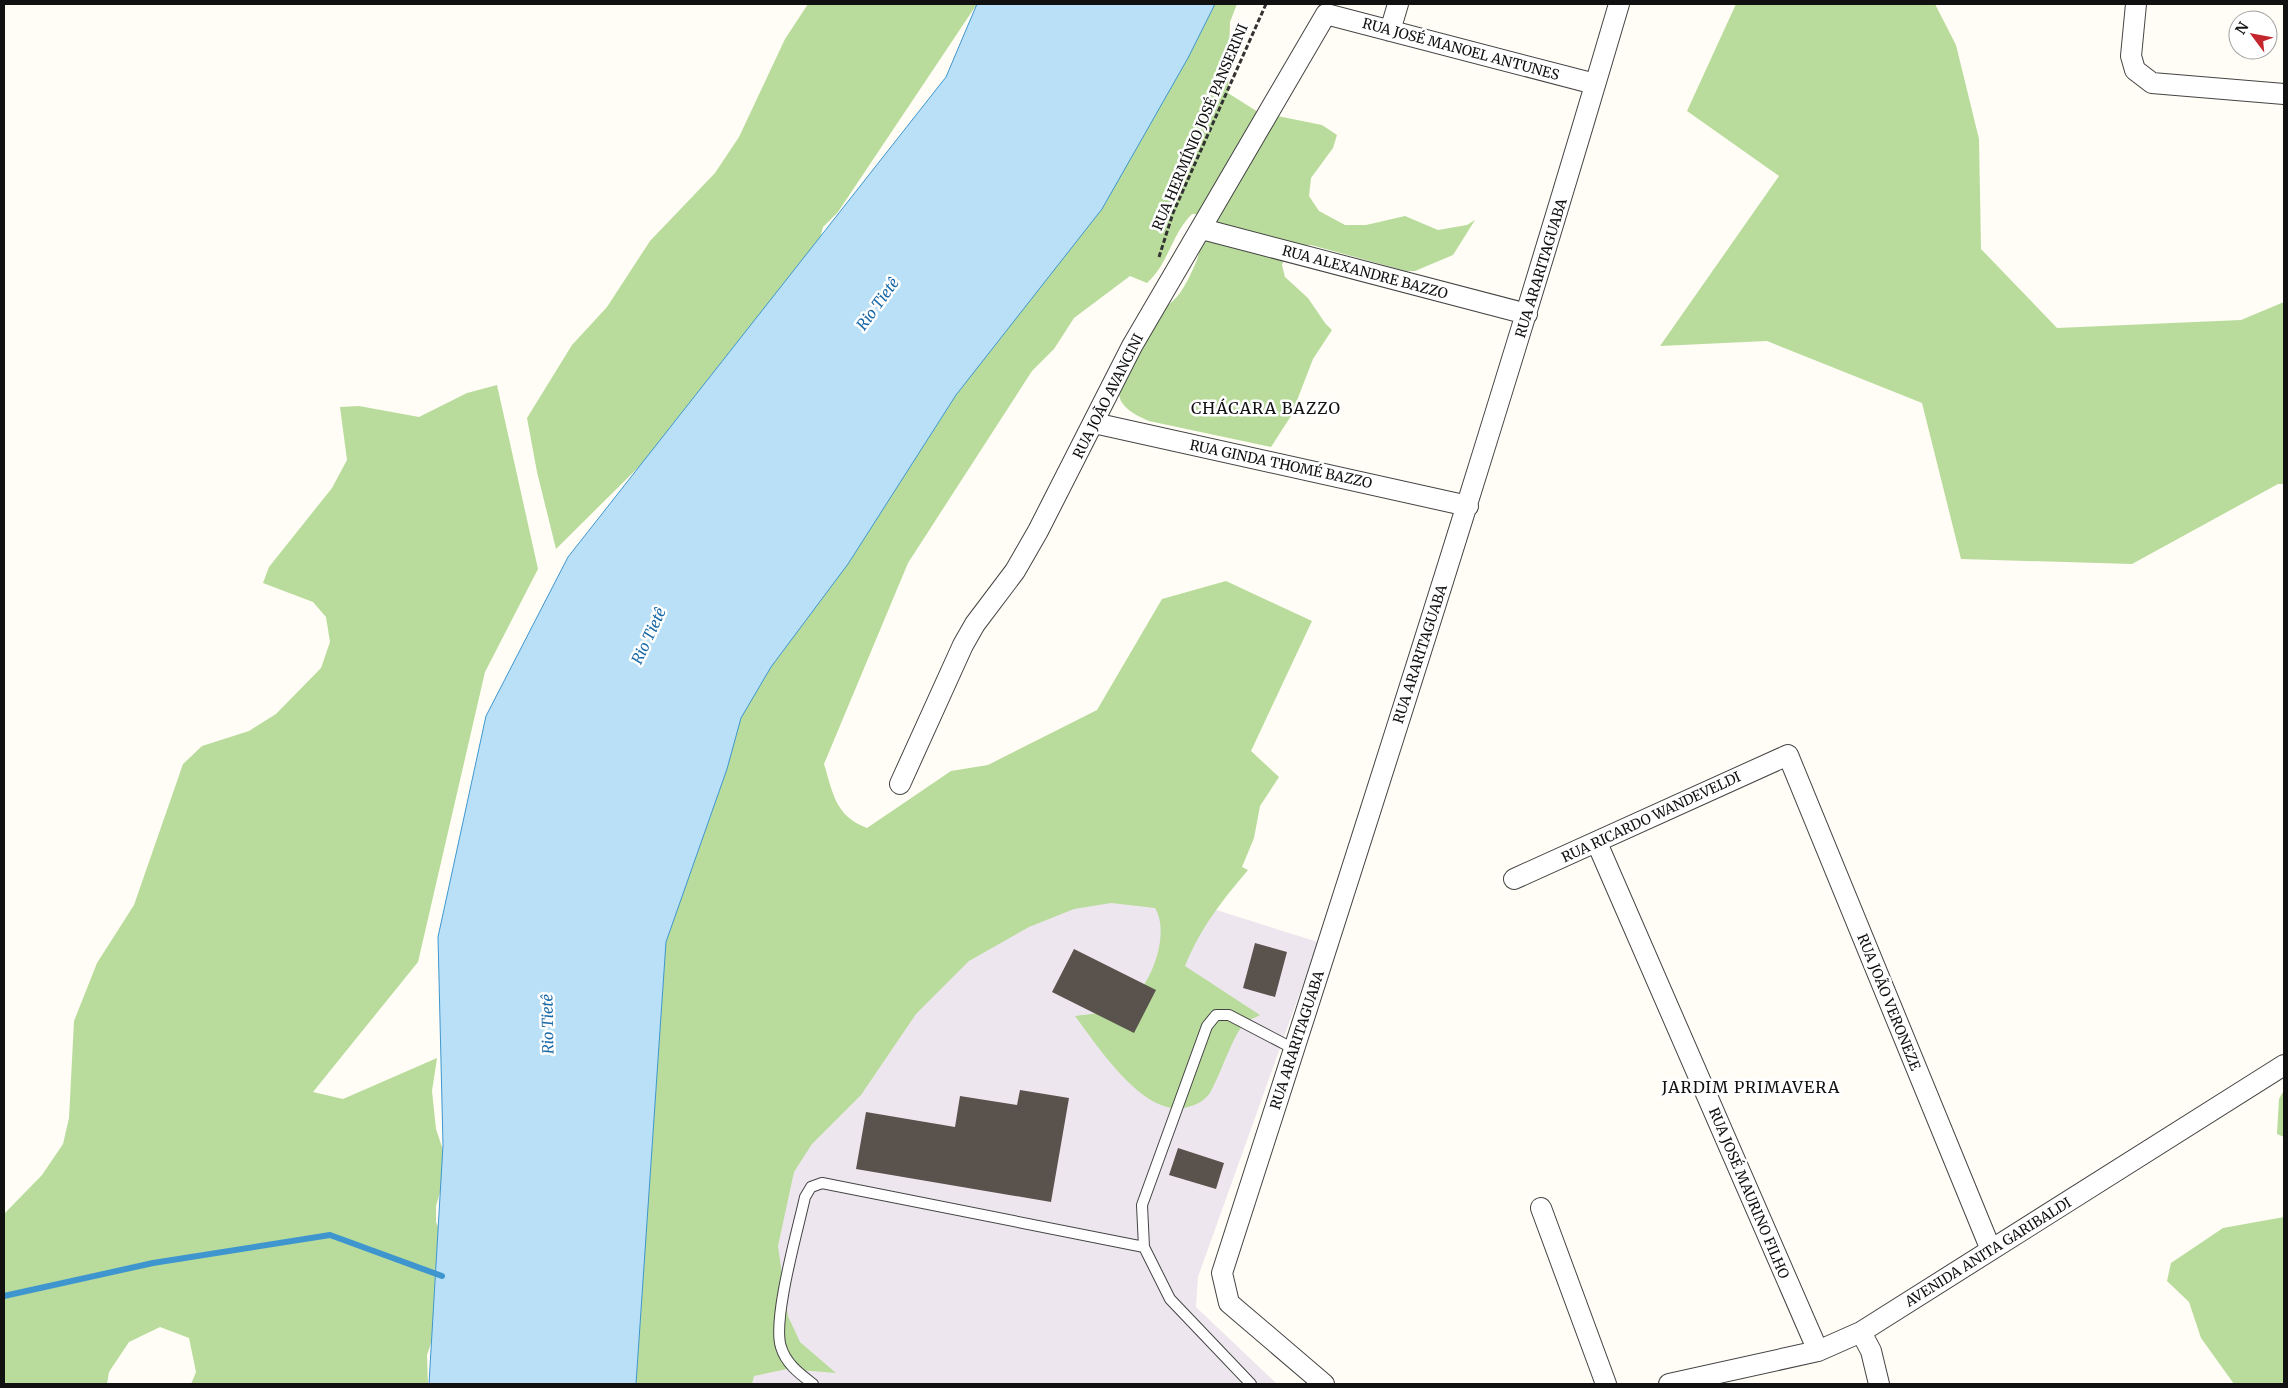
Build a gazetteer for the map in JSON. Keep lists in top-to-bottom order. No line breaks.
{"streets":{"street":["RUA JOSÉ MANOEL ANTUNES","RUA ARARITAGUABA","RUA ALEXANDRE BAZZO","RUA JOÃO AVANCINI","RUA GINDA THOMÉ BAZZO","RUA RICARDO WANDEVELDI","RUA JOÃO VERONEZE","RUA JOSÉ MAURINO FILHO","AVENIDA ANITA GARIBALDI"],"path":["RUA HERMÍNIO JOSÉ PANSERINI"]},"crossings":[["RUA JOSÉ MANOEL ANTUNES","RUA ARARITAGUABA"],["RUA JOSÉ MANOEL ANTUNES","RUA JOÃO AVANCINI"],["RUA ARARITAGUABA","RUA ALEXANDRE BAZZO"],["RUA ARARITAGUABA","RUA GINDA THOMÉ BAZZO"],["RUA ALEXANDRE BAZZO","RUA JOÃO AVANCINI"],["RUA JOÃO AVANCINI","RUA GINDA THOMÉ BAZZO"],["RUA RICARDO WANDEVELDI","RUA JOÃO VERONEZE"],["RUA RICARDO WANDEVELDI","RUA JOSÉ MAURINO FILHO"],["RUA JOÃO VERONEZE","AVENIDA ANITA GARIBALDI"],["RUA JOSÉ MAURINO FILHO","AVENIDA ANITA GARIBALDI"]],"districts":["CHÁCARA BAZZO","JARDIM PRIMAVERA"],"water":["Rio Tietê"],"north":"top left"}
